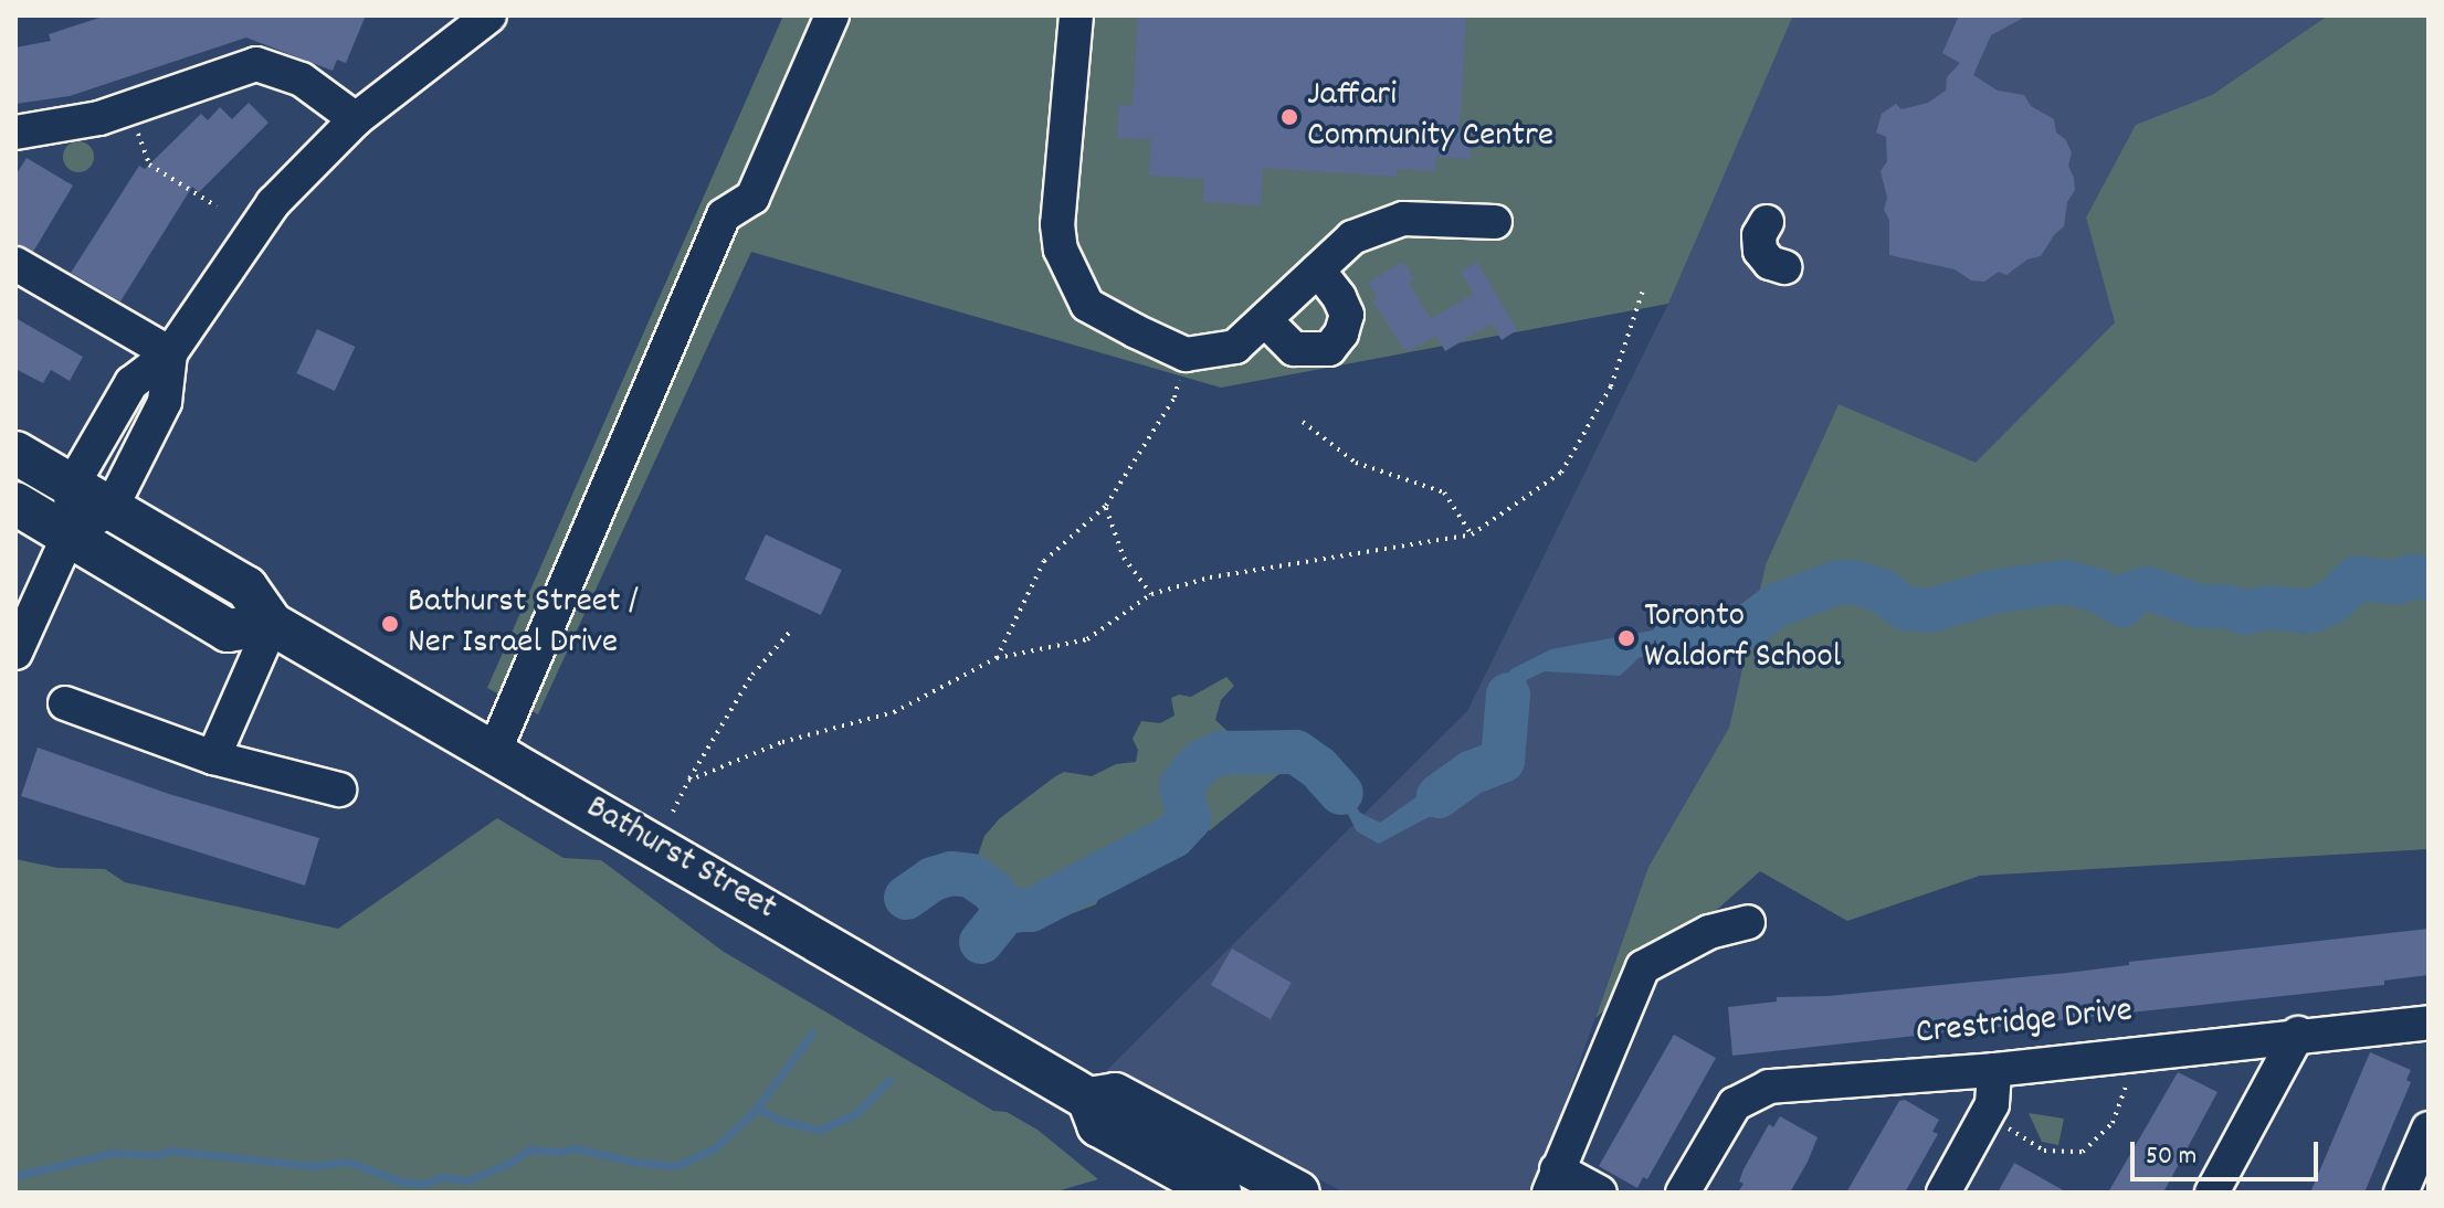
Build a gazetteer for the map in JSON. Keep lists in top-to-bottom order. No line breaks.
{"streets":{"main road":["Bathurst Street"],"street":["Crestridge Drive"]},"places":["Jaffari Community Centre","Bathurst Street / Ner Israel Drive","Toronto Waldorf School"],"scale_bar":"50 m"}
